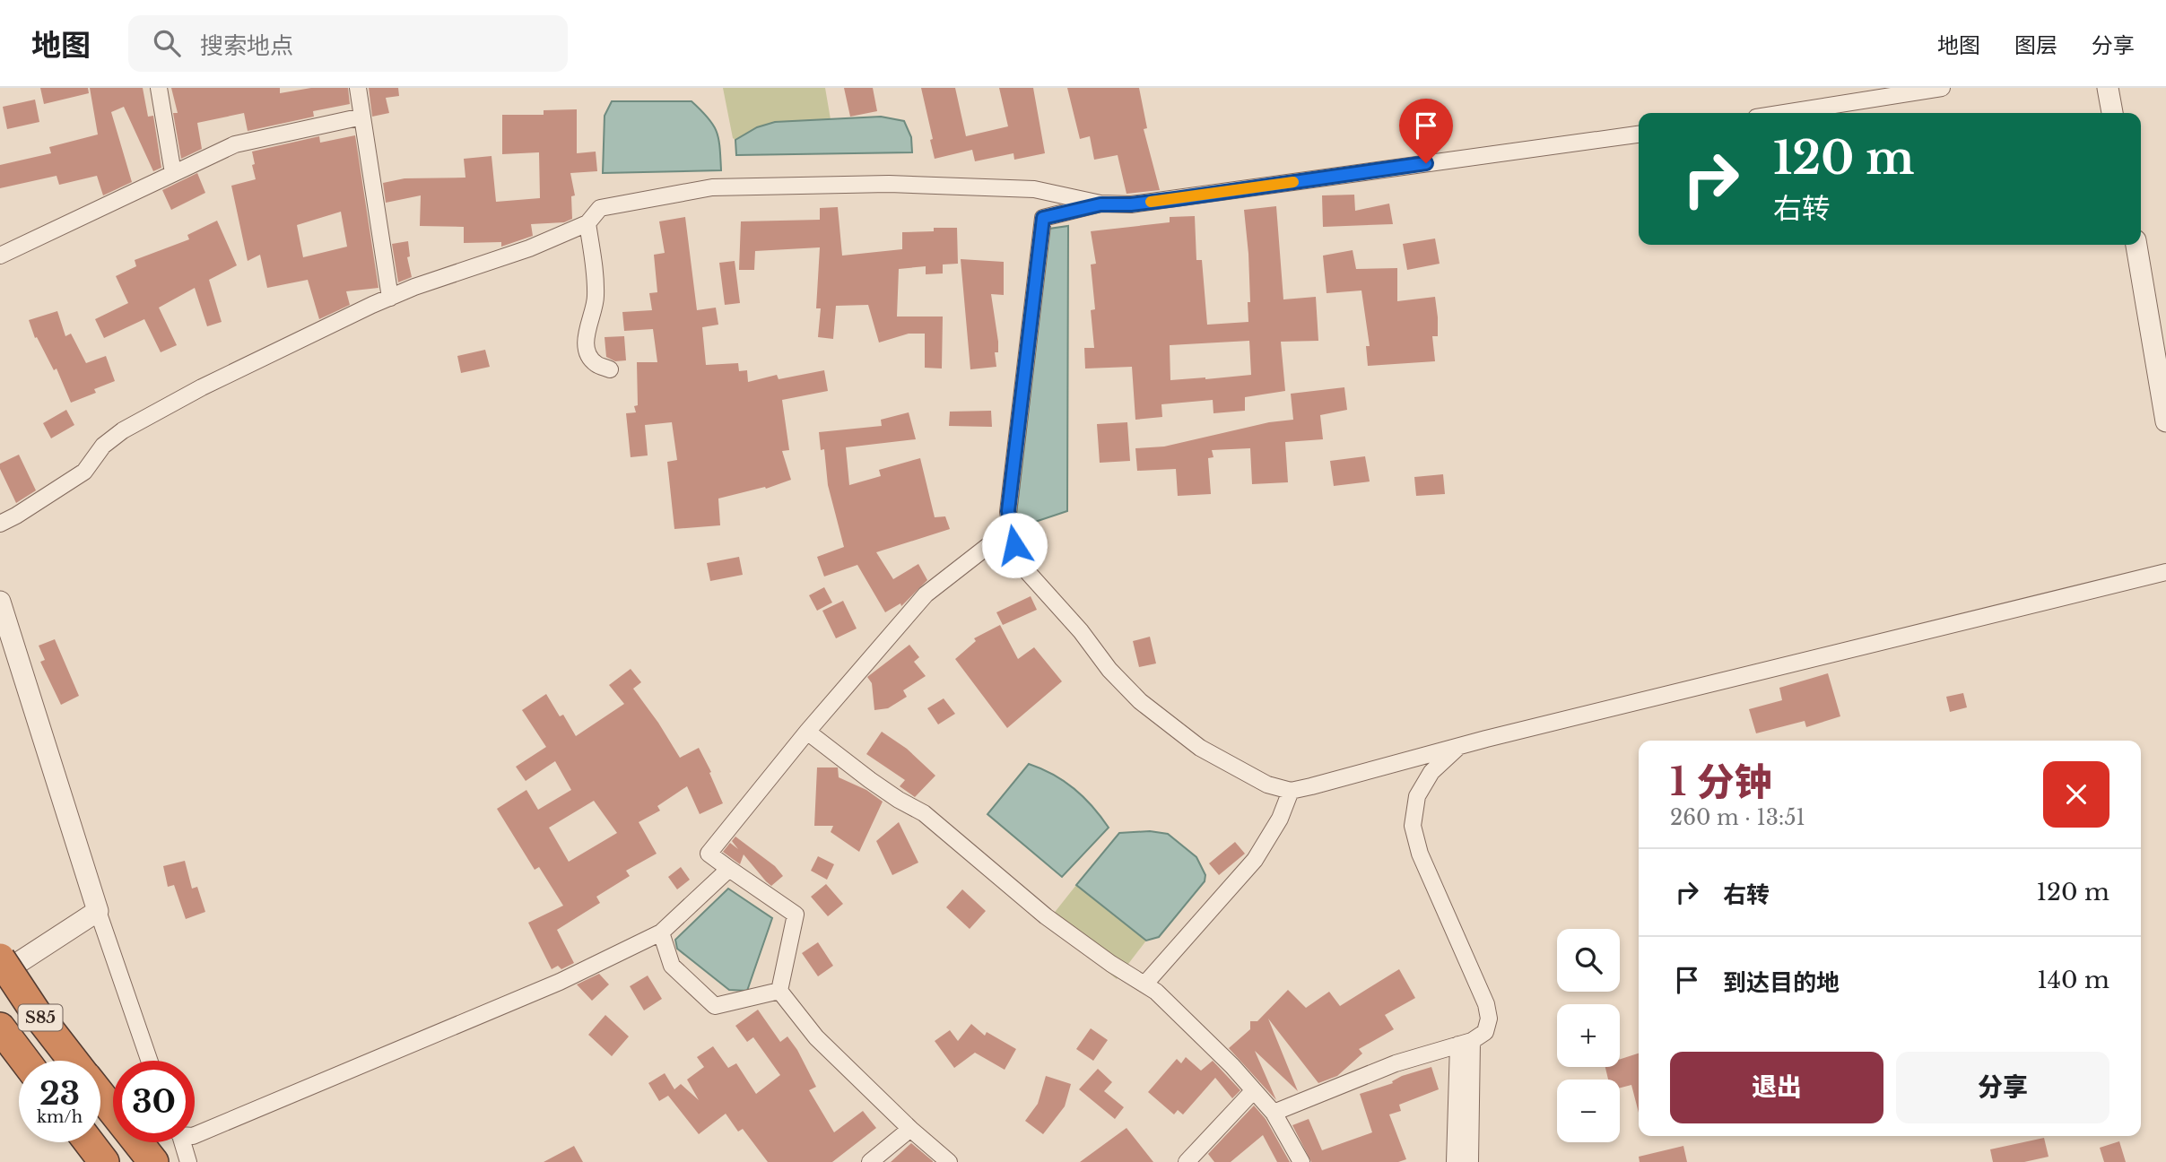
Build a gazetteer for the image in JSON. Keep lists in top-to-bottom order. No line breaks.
{"streets":{"highway":["S85"]},"page":{"header":"地图","search":"搜索地点","nav":["地图","图层","分享"],"turn":["120 m","右转"],"heading":["1 分钟","260 m · 13:51"],"list":[{"name":"右转","value":"120 m"},{"name":"到达目的地","value":"140 m"}],"map_buttons":["+","−"],"buttons":["退出","分享"],"speed":"23 km/h","limit":"30"}}
